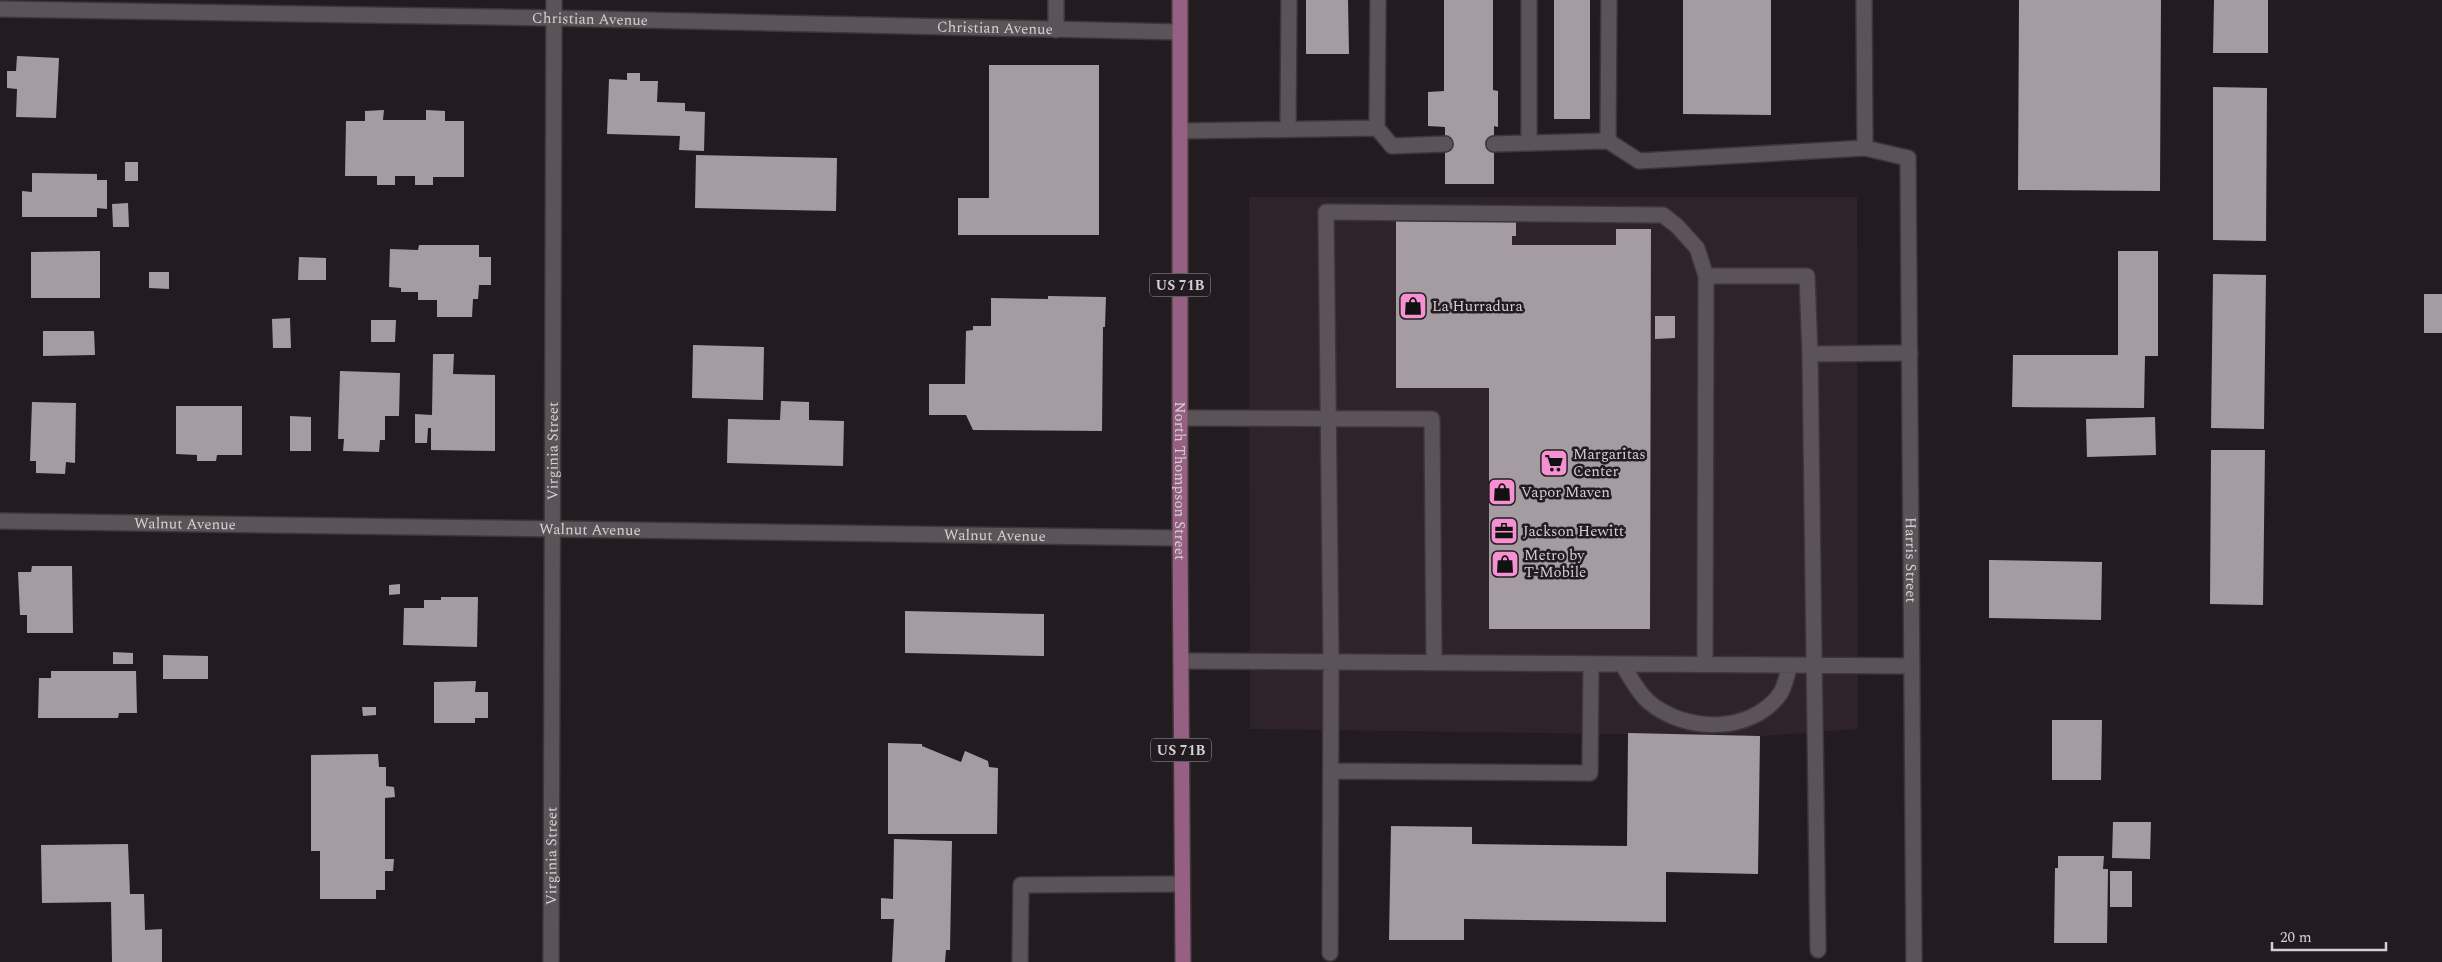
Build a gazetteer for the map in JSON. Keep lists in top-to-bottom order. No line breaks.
{"streets":{"main road":["US 71B","North Thompson Street"],"street":["Christian Avenue","Virginia Street","Walnut Avenue","Harris Street"]},"crossings":[["Christian Avenue","Virginia Street"],["Christian Avenue","North Thompson Street"],["Virginia Street","Walnut Avenue"],["North Thompson Street","Walnut Avenue"]],"places":{"shop":["La Hurradura","Vapor Maven","Metro by T-Mobile"],"supermarket":["Margaritas Center"],"office":["Jackson Hewitt"]},"scale_bar":"20 m"}
